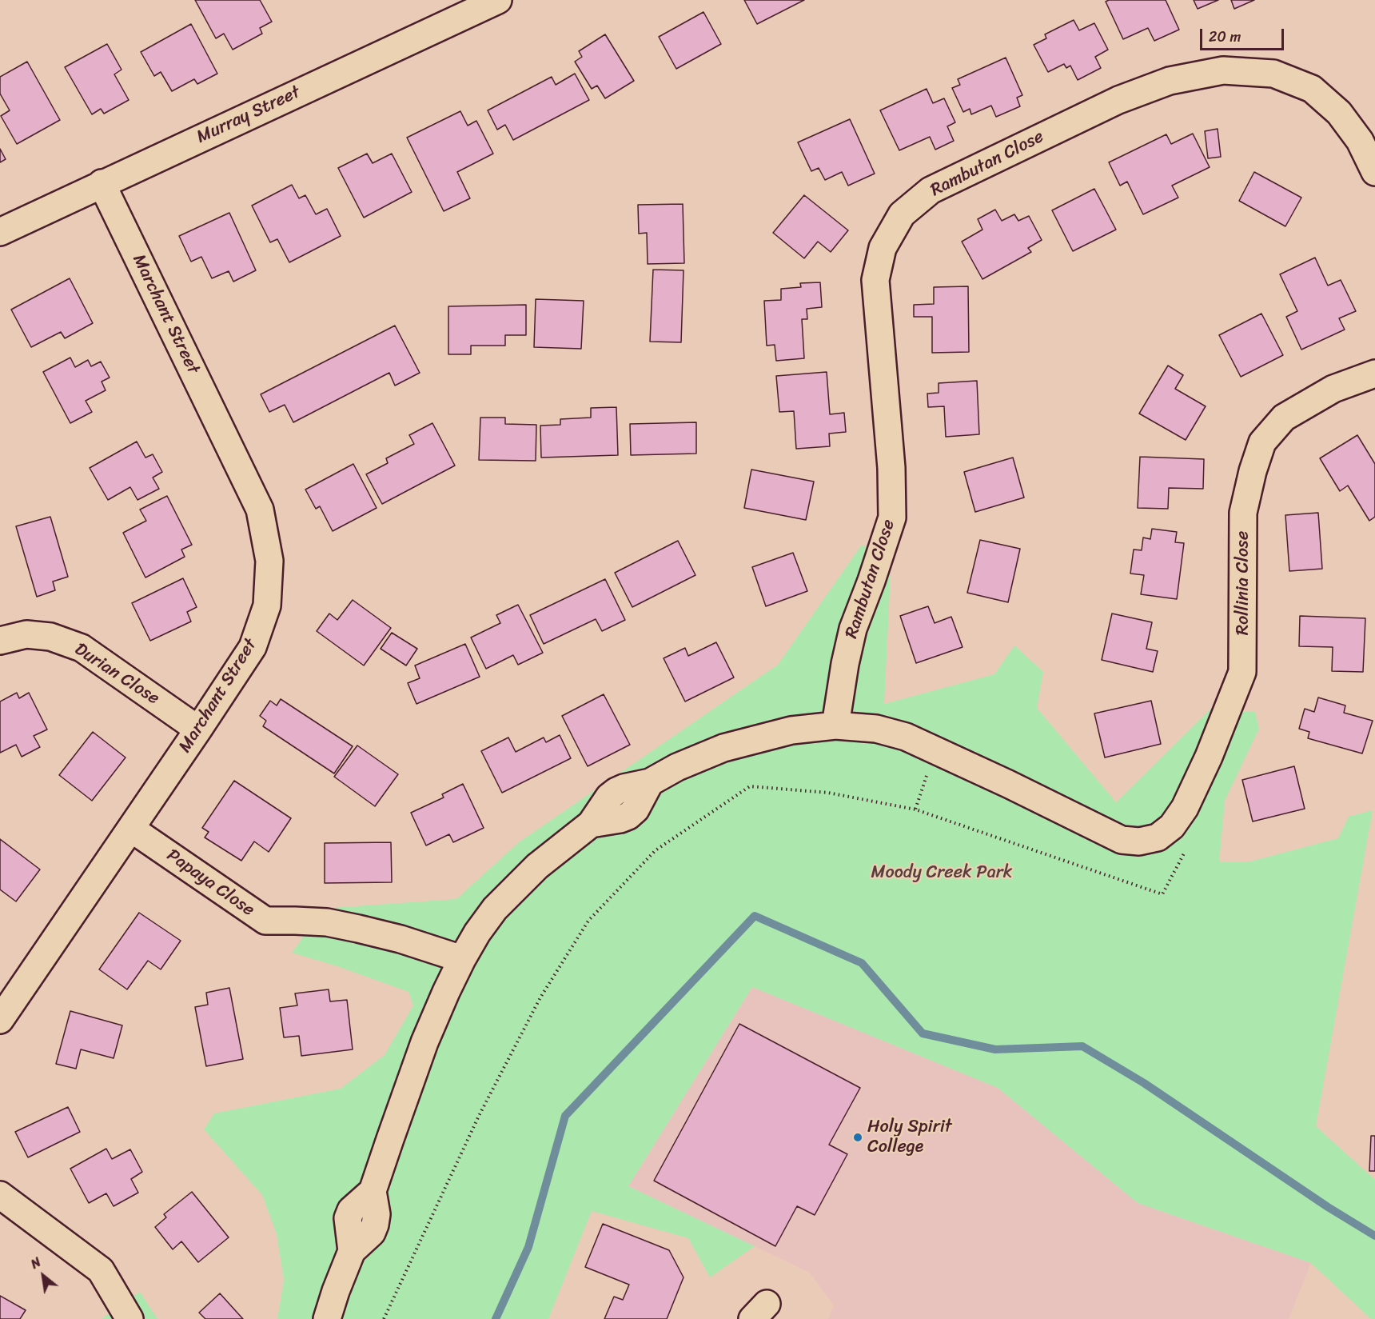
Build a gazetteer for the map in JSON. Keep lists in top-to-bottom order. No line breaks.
{"streets":{"street":["Murray Street","Rambutan Close","Marchant Street","Rollinia Close","Durian Close","Papaya Close"]},"crossings":[["Murray Street","Marchant Street"],["Marchant Street","Durian Close"],["Marchant Street","Papaya Close"]],"parks":["Moody Creek Park"],"places":["Holy Spirit College"],"scale_bar":"20 m","north":"top left"}
